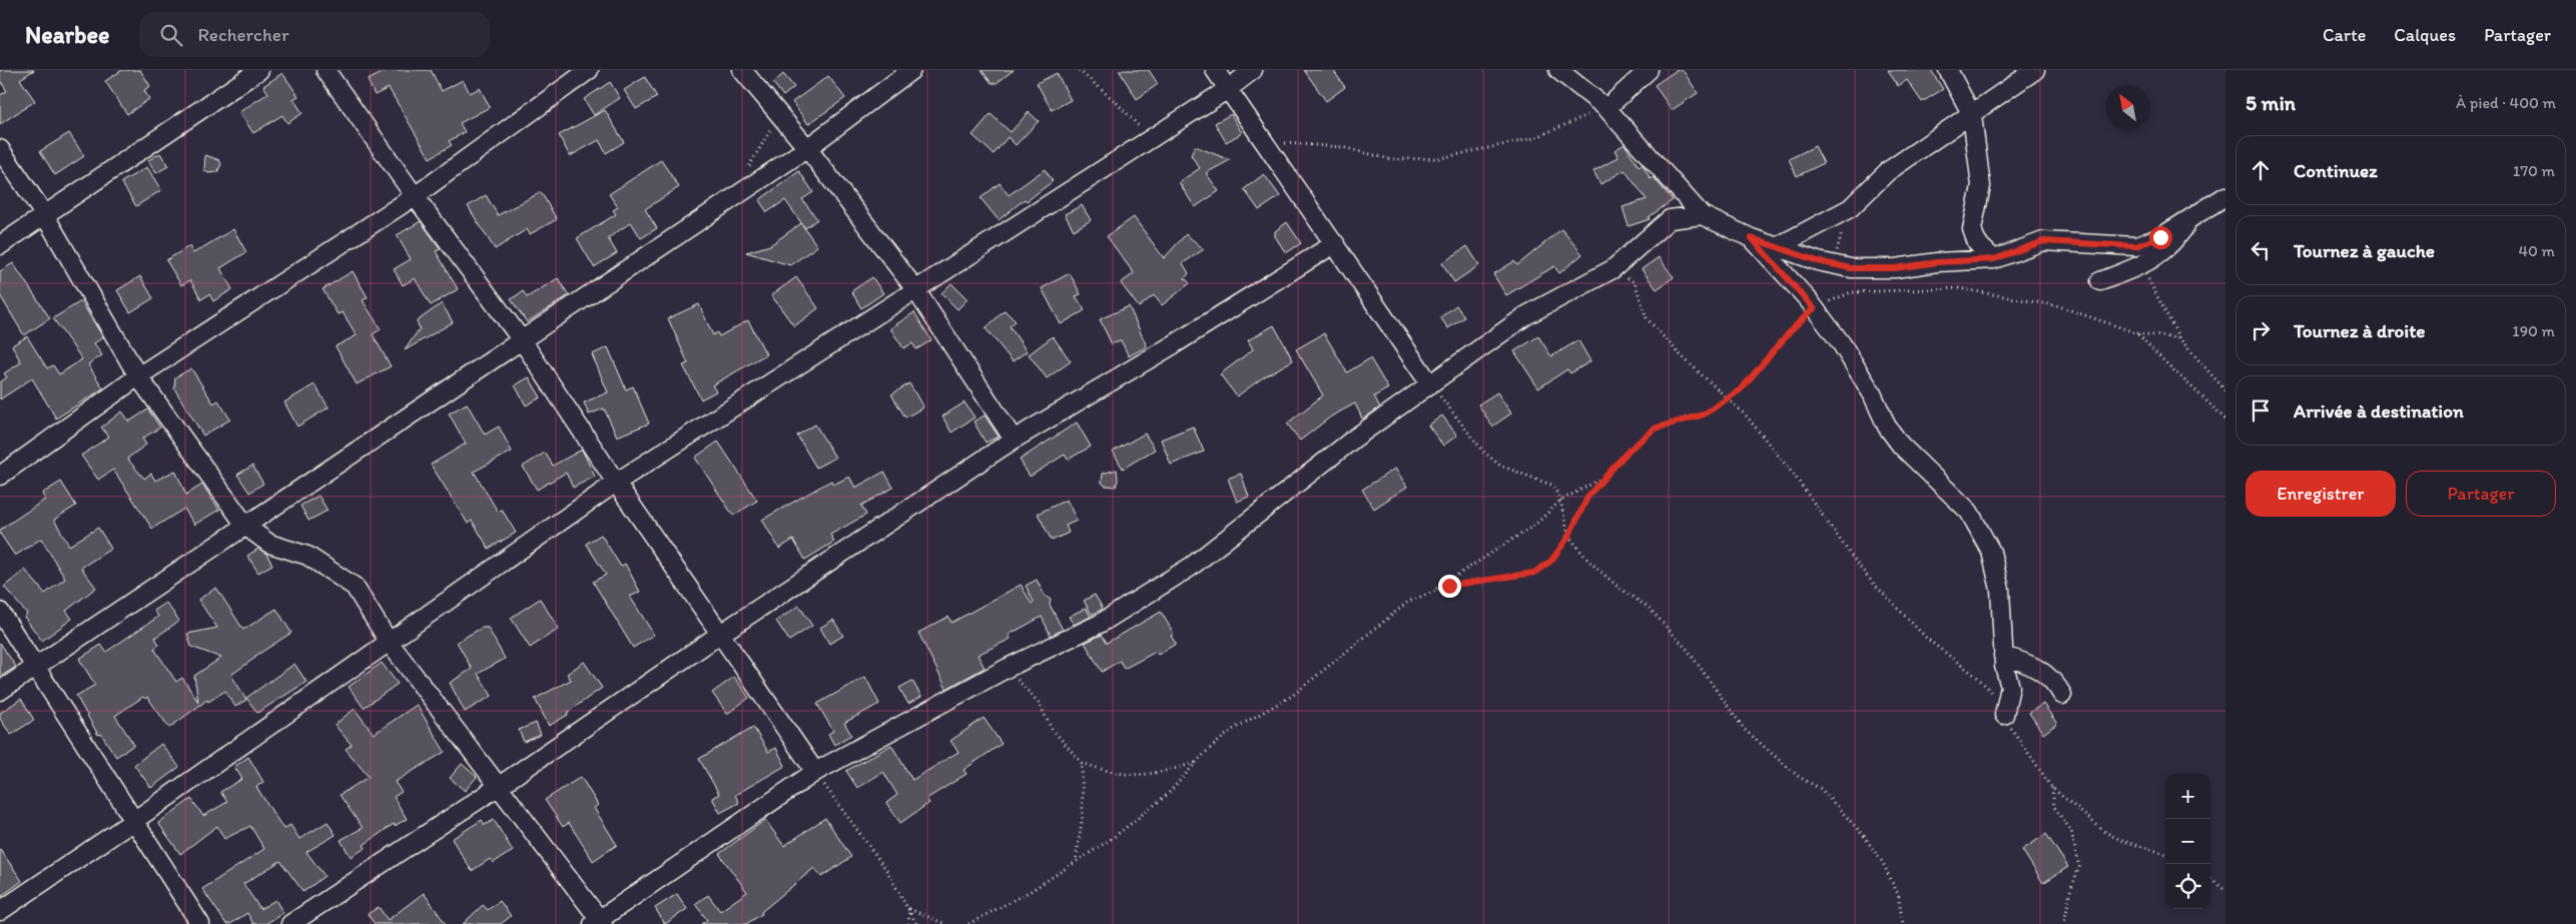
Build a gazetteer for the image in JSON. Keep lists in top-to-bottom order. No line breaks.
{"north":"top left","page":{"header":"Nearbee","search":"Rechercher","nav":["Carte","Calques","Partager"],"heading":["5 min","À pied · 400 m"],"list":[["Continuez","170 m"],["Tournez à gauche","40 m"],["Tournez à droite","190 m"],"Arrivée à destination"],"buttons":["Enregistrer","Partager"],"map_buttons":["+","−"]}}
